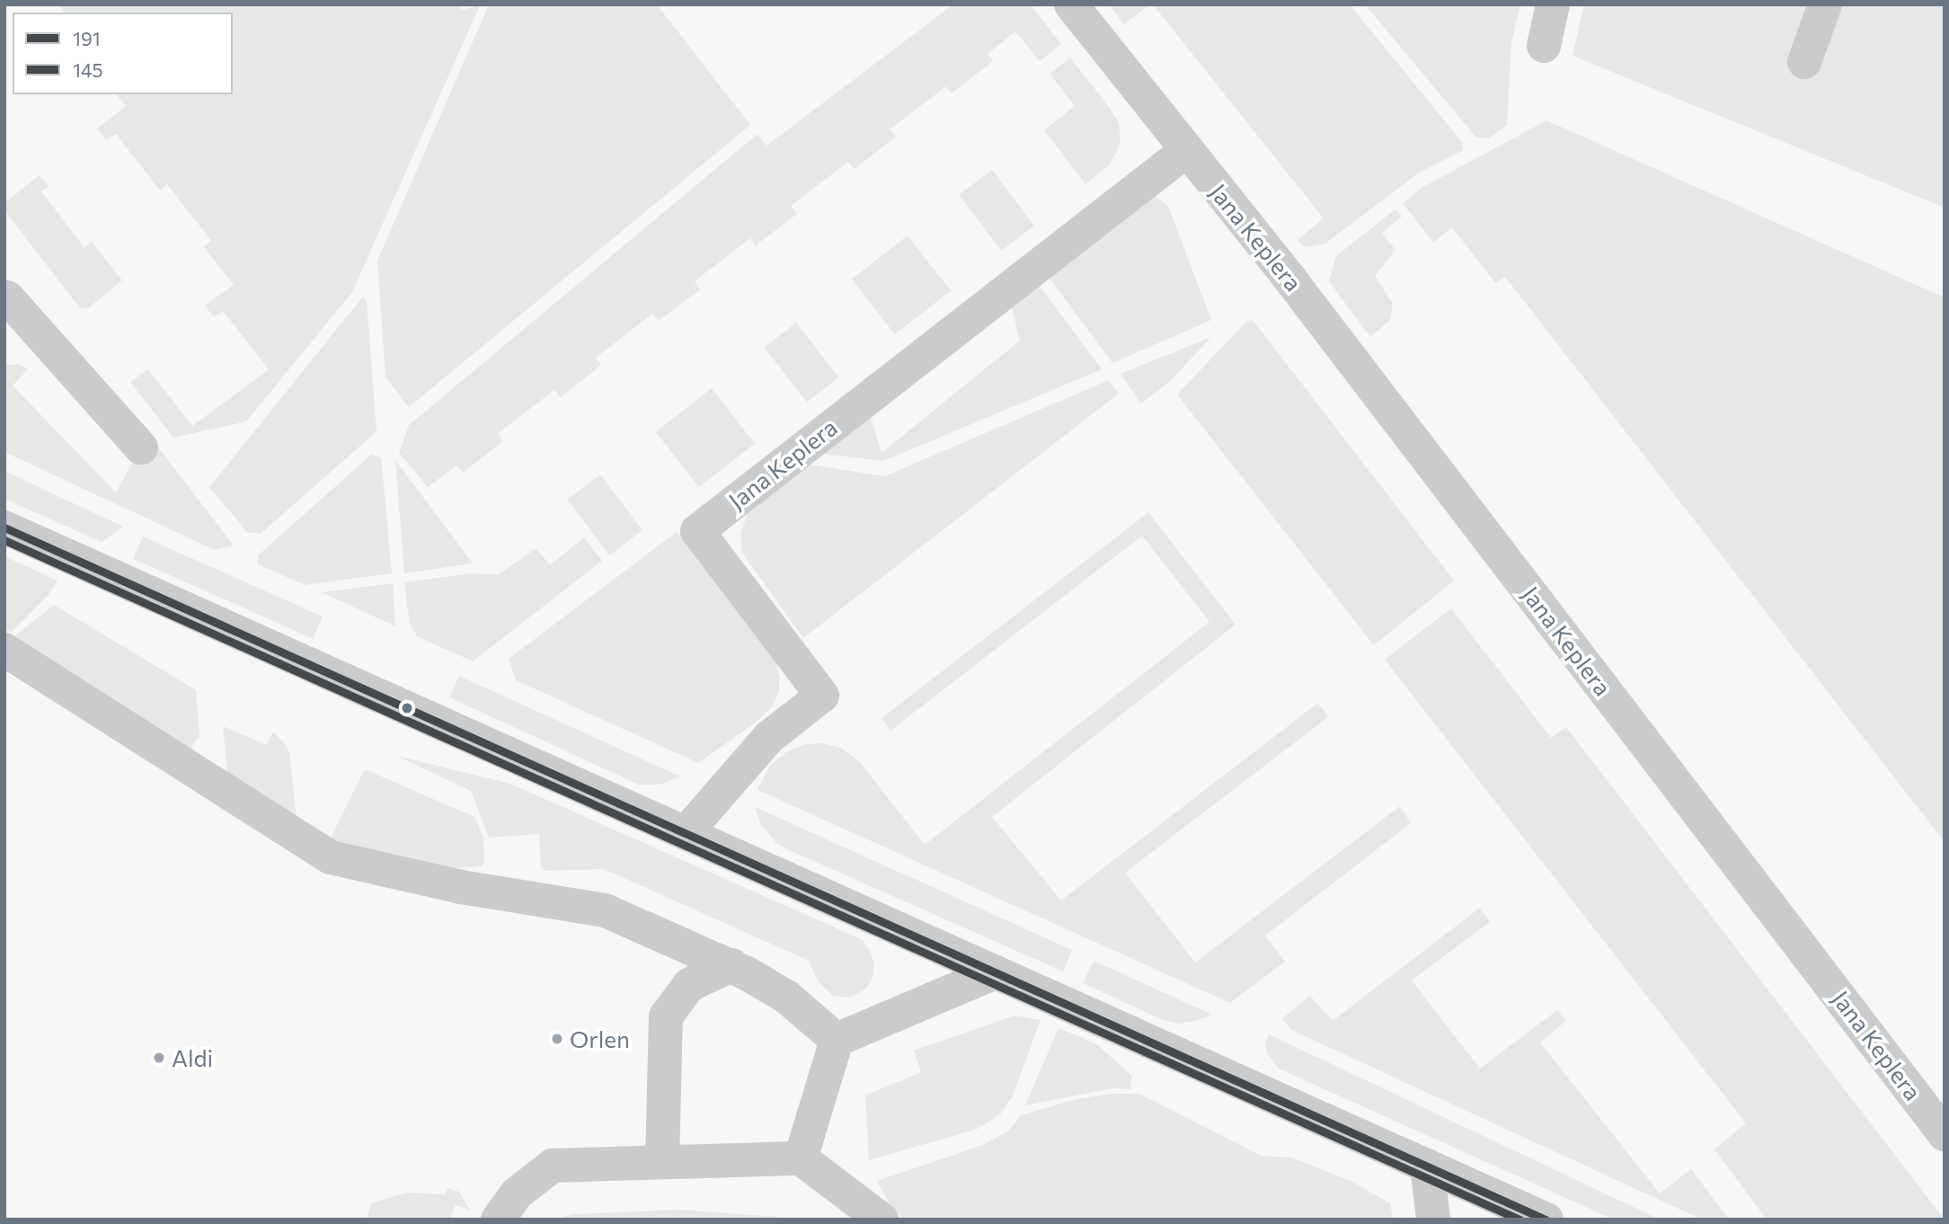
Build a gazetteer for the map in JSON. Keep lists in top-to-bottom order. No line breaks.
{"streets":{"street":["Jana Keplera"]},"places":["Orlen","Aldi"],"lines":["transit line 191","transit line 145"],"legend":["191","145"]}
